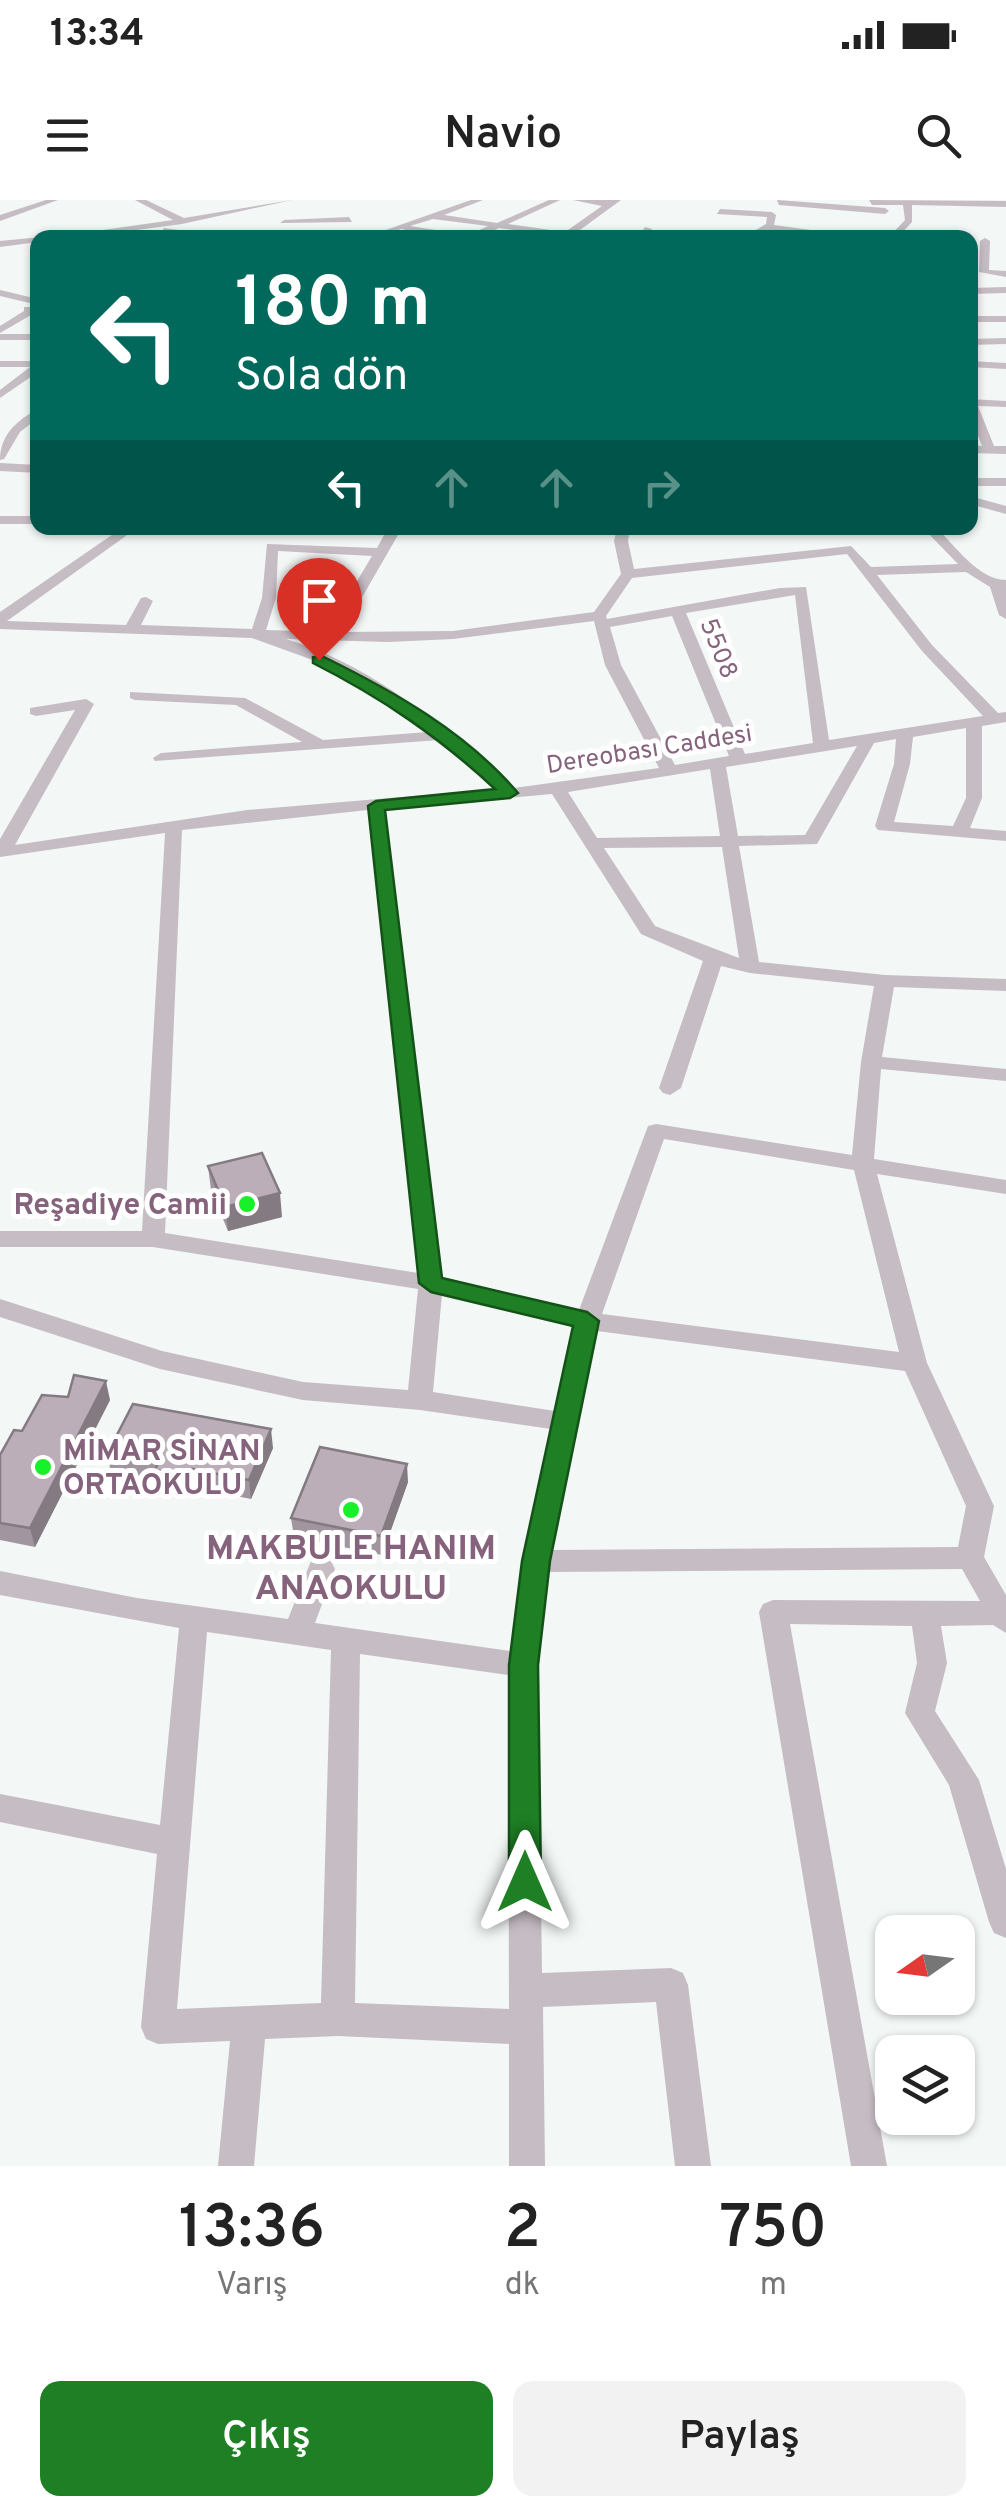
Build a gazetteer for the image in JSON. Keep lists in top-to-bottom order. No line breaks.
{"streets":{"street":["5508","Dereobası Caddesi"]},"crossings":[["5508","Dereobası Caddesi"]],"places":["Reşadiye Camii","MİMAR SİNAN ORTAOKULU","MAKBULE HANIM ANAOKULU"],"north":"left","page":{"status":"13:34","header":"Navio","turn":["180 m","Sola dön"],"eta":["13:36","Varış","2","dk","750","m"],"buttons":["Çıkış","Paylaş"]}}
